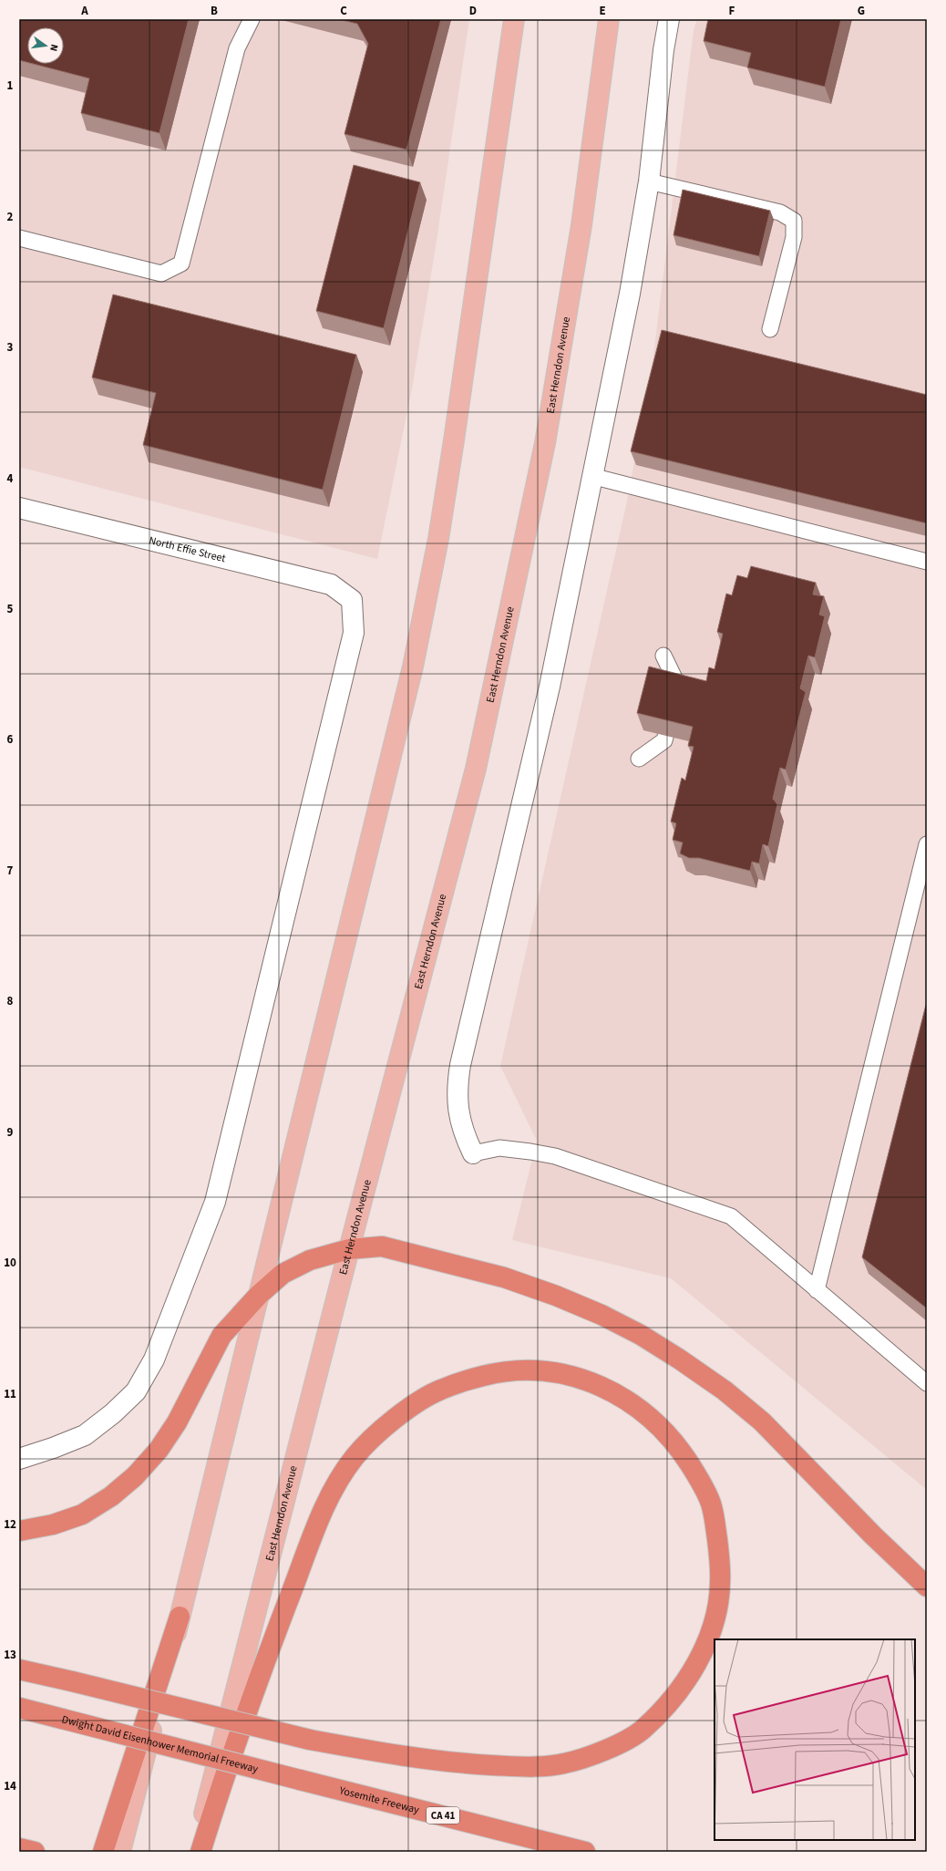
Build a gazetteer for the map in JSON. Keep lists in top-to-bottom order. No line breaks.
{"streets":{"highway":["Dwight David Eisenhower Memorial Freeway","Yosemite Freeway","CA 41"],"main road":["East Herndon Avenue"],"street":["North Effie Street"]},"crossings":[["Dwight David Eisenhower Memorial Freeway","Yosemite Freeway"]],"north":"right","grid":{"columns":["A","B","C","D","E","F","G"],"rows":["1","2","3","4","5","6","7","8","9","10","11","12","13","14"]}}
